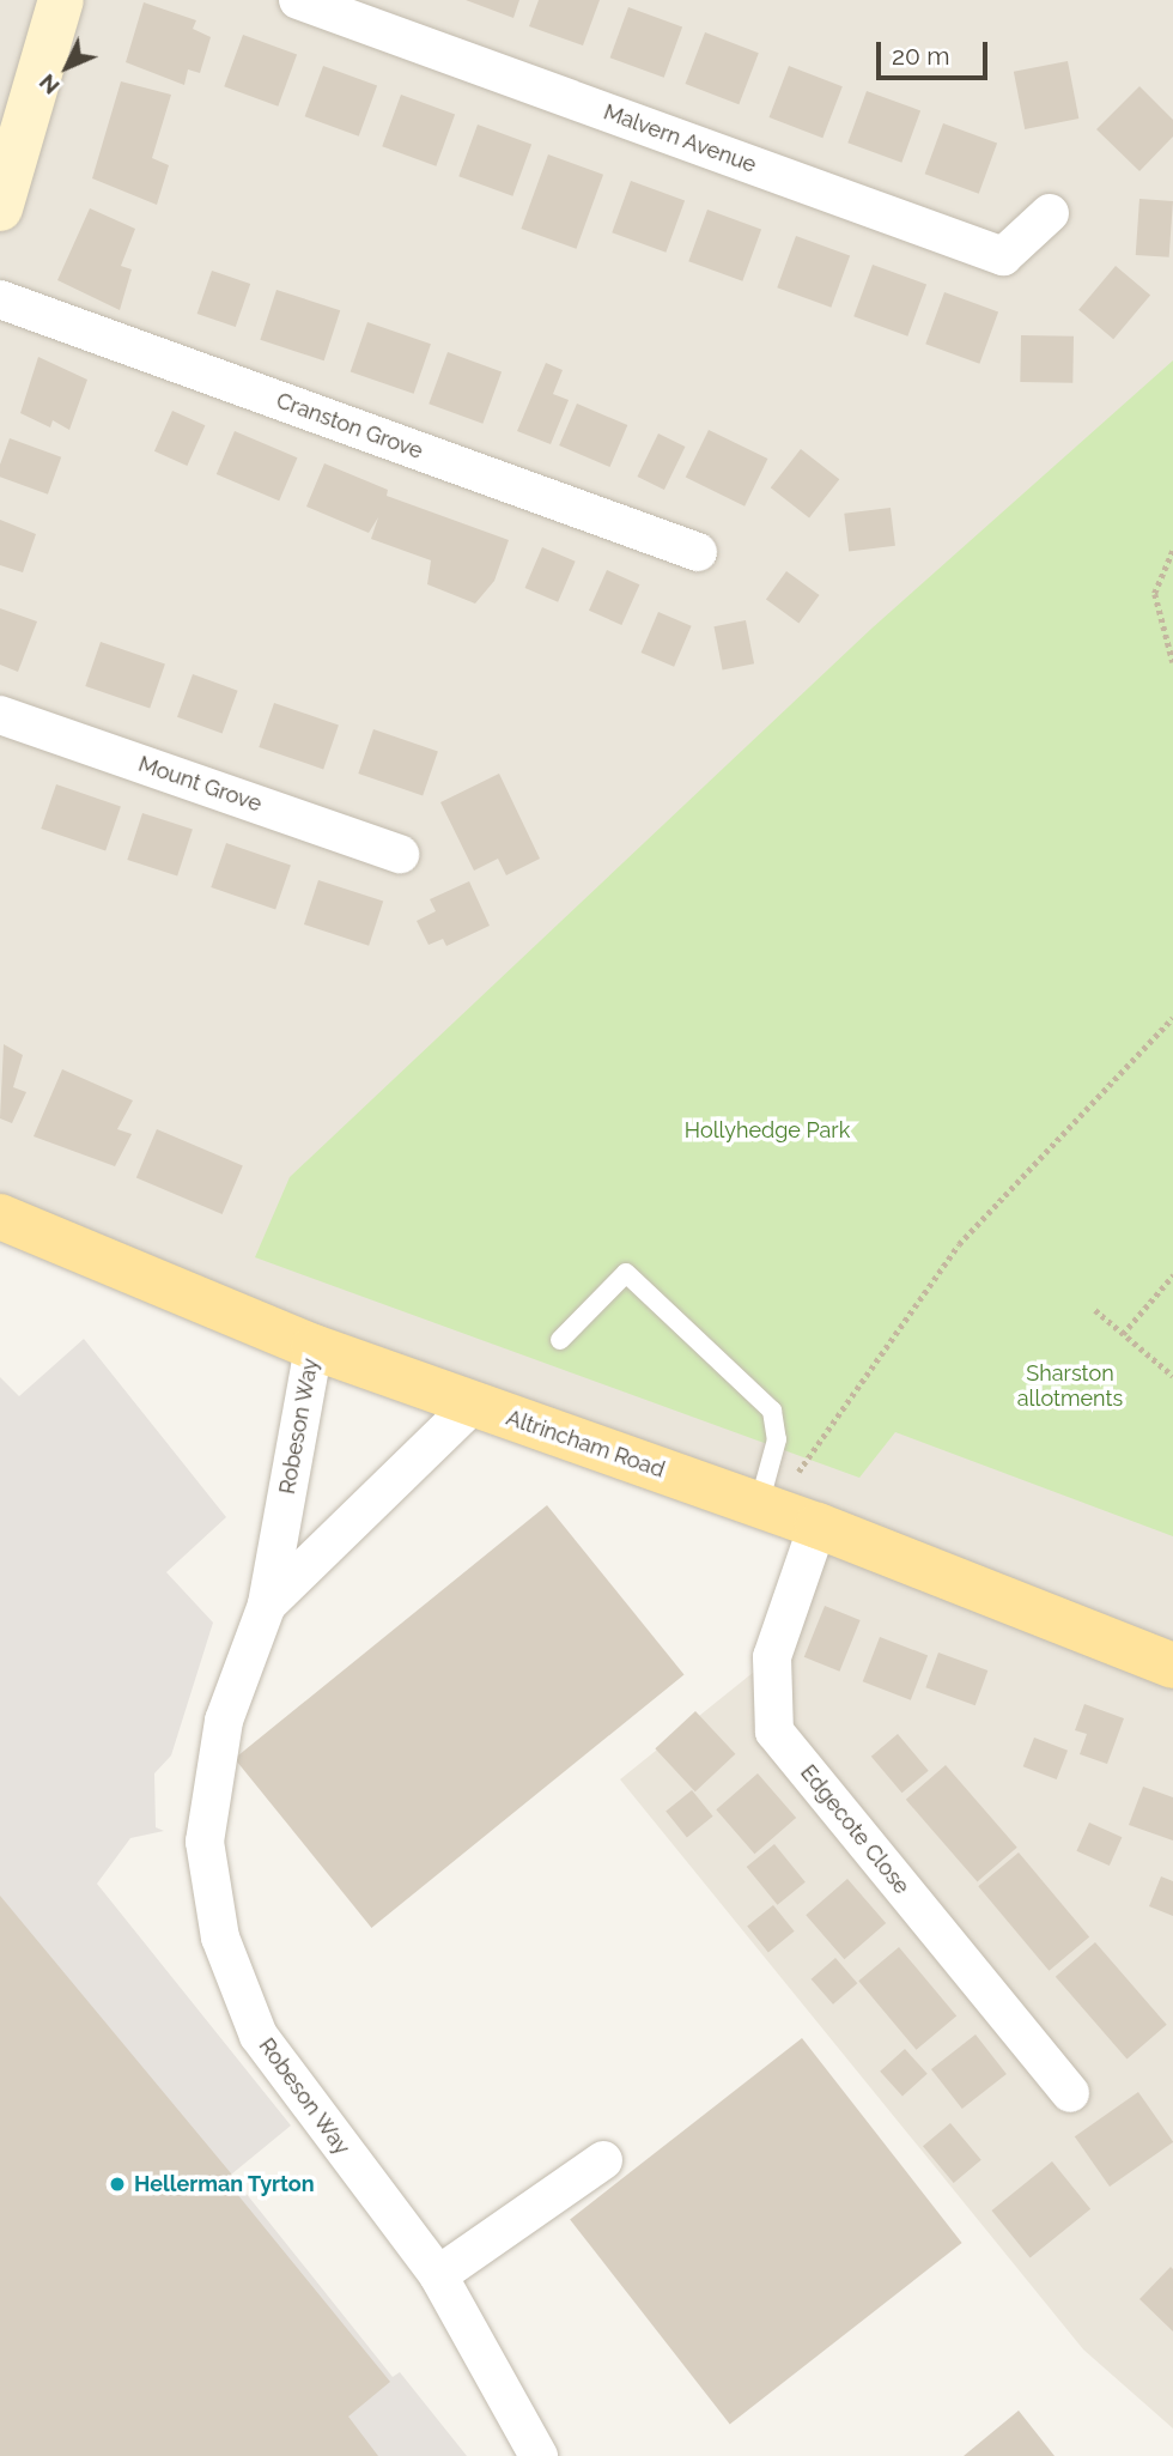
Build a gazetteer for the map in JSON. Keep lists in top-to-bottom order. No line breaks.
{"streets":{"main road":["Altrincham Road"],"street":["Malvern Avenue","Cranston Grove","Mount Grove","Robeson Way","Edgecote Close"]},"crossings":[["Robeson Way","Altrincham Road"],["Altrincham Road","Edgecote Close"]],"parks":["Hollyhedge Park","Sharston allotments"],"places":["Hellerman Tyrton"],"scale_bar":"20 m","north":"bottom left"}
